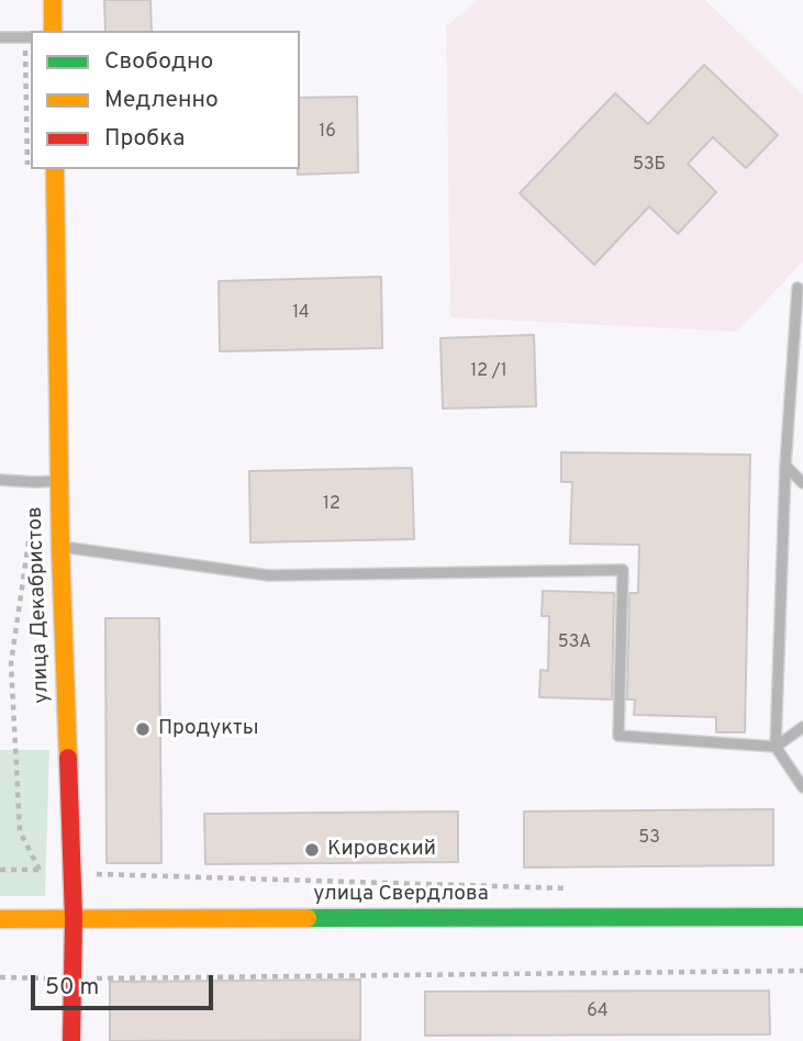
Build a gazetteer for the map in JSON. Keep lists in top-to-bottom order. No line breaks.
{"streets":{"main road":["улица Декабристов","улица Свердлова"]},"crossings":[["улица Декабристов","улица Свердлова"]],"places":["Продукты","Кировский"],"house_numbers":["16","53Б","14","12 /1","12","53А","53","64"],"legend":["Свободно","Медленно","Пробка"],"scale_bar":"50 m"}
